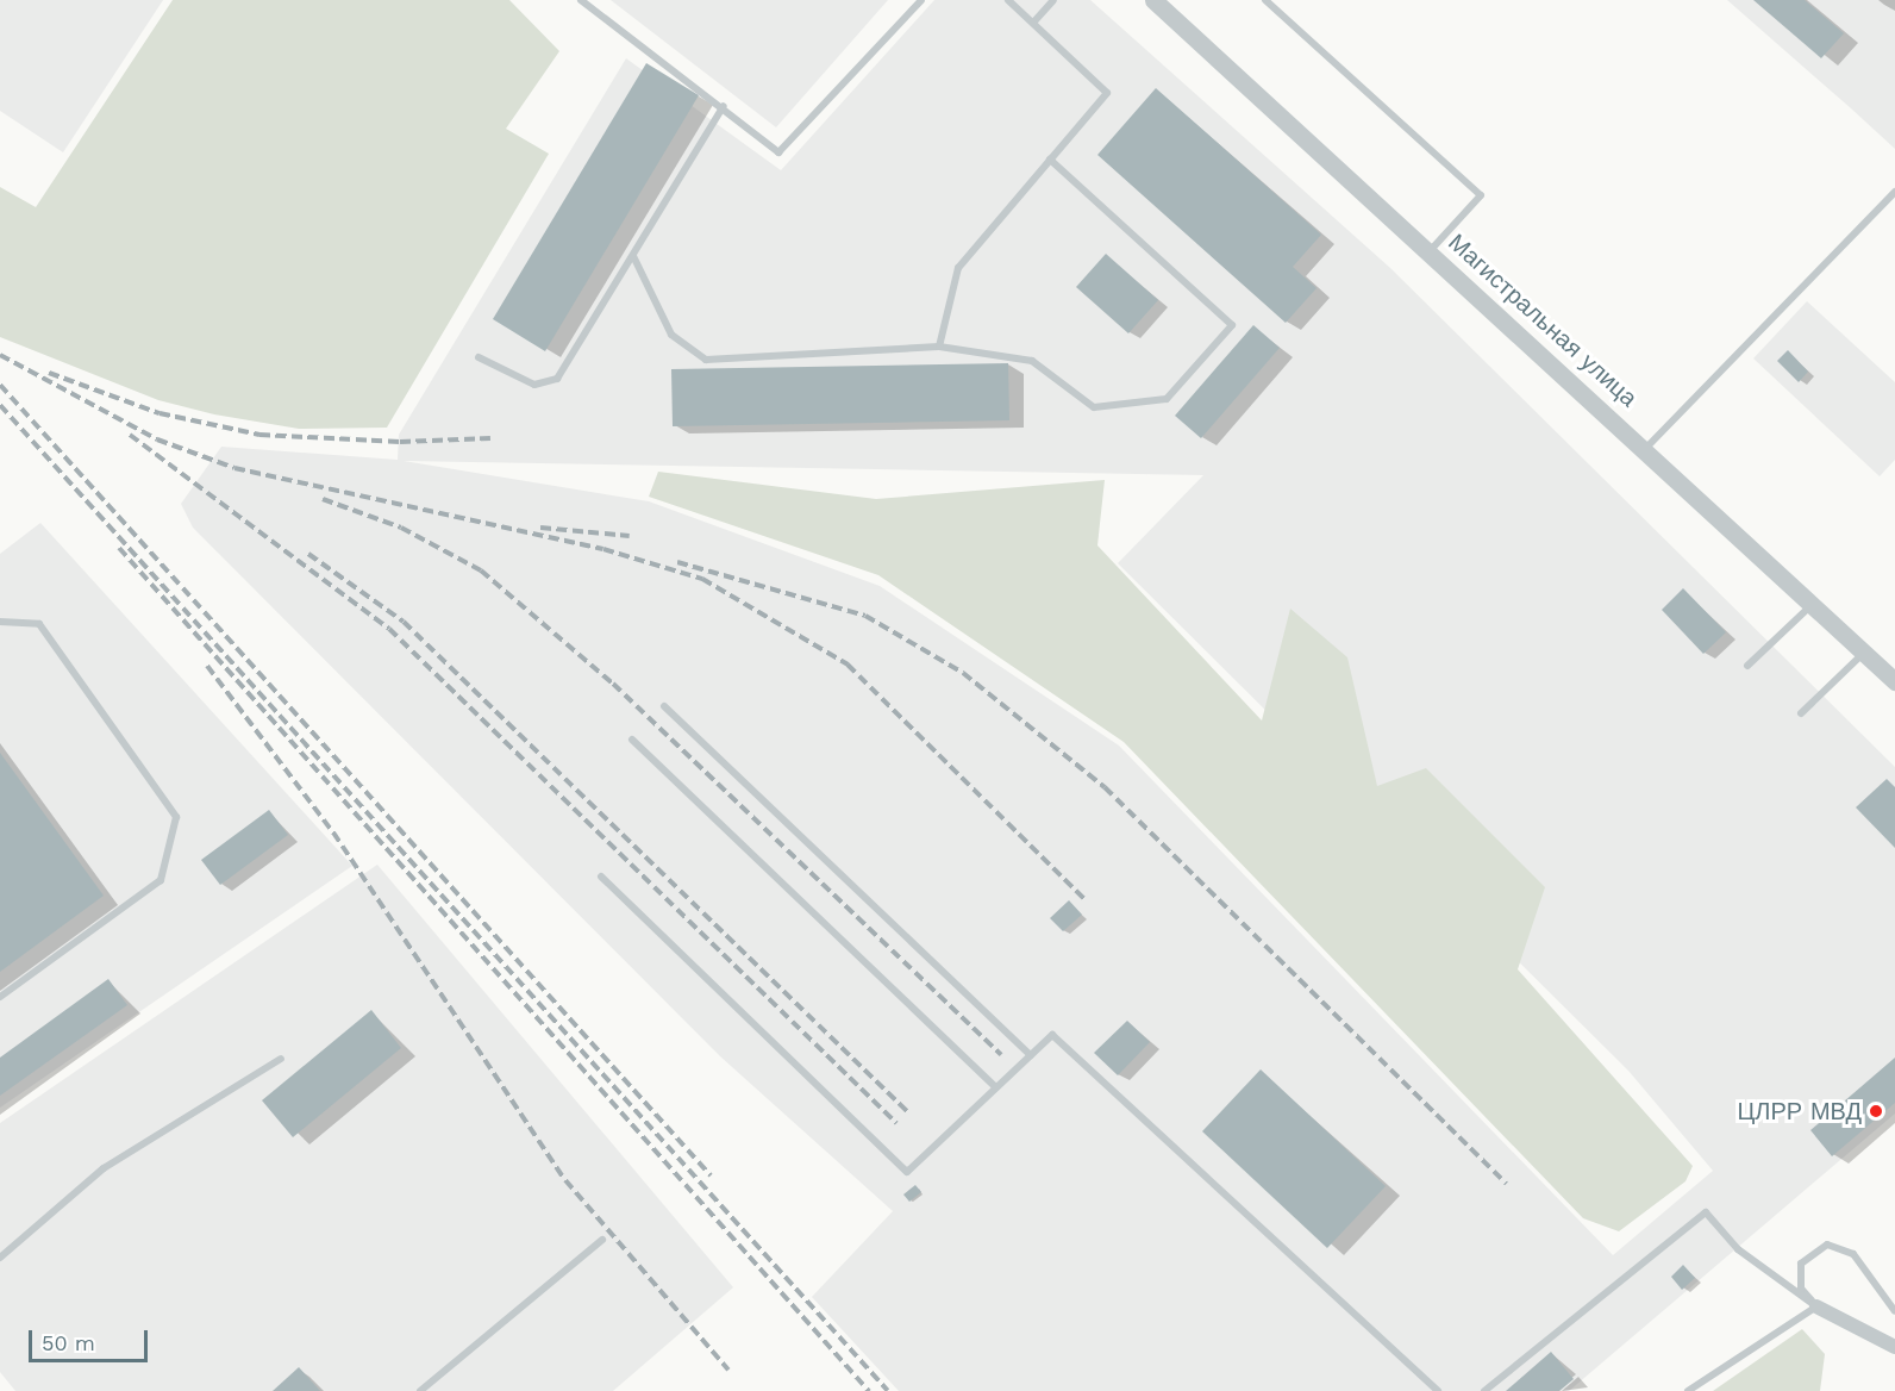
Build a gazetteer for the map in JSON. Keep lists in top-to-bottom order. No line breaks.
{"streets":{"street":["Магистральная улица"]},"places":["ЦЛРР МВД"],"scale_bar":"50 m"}
